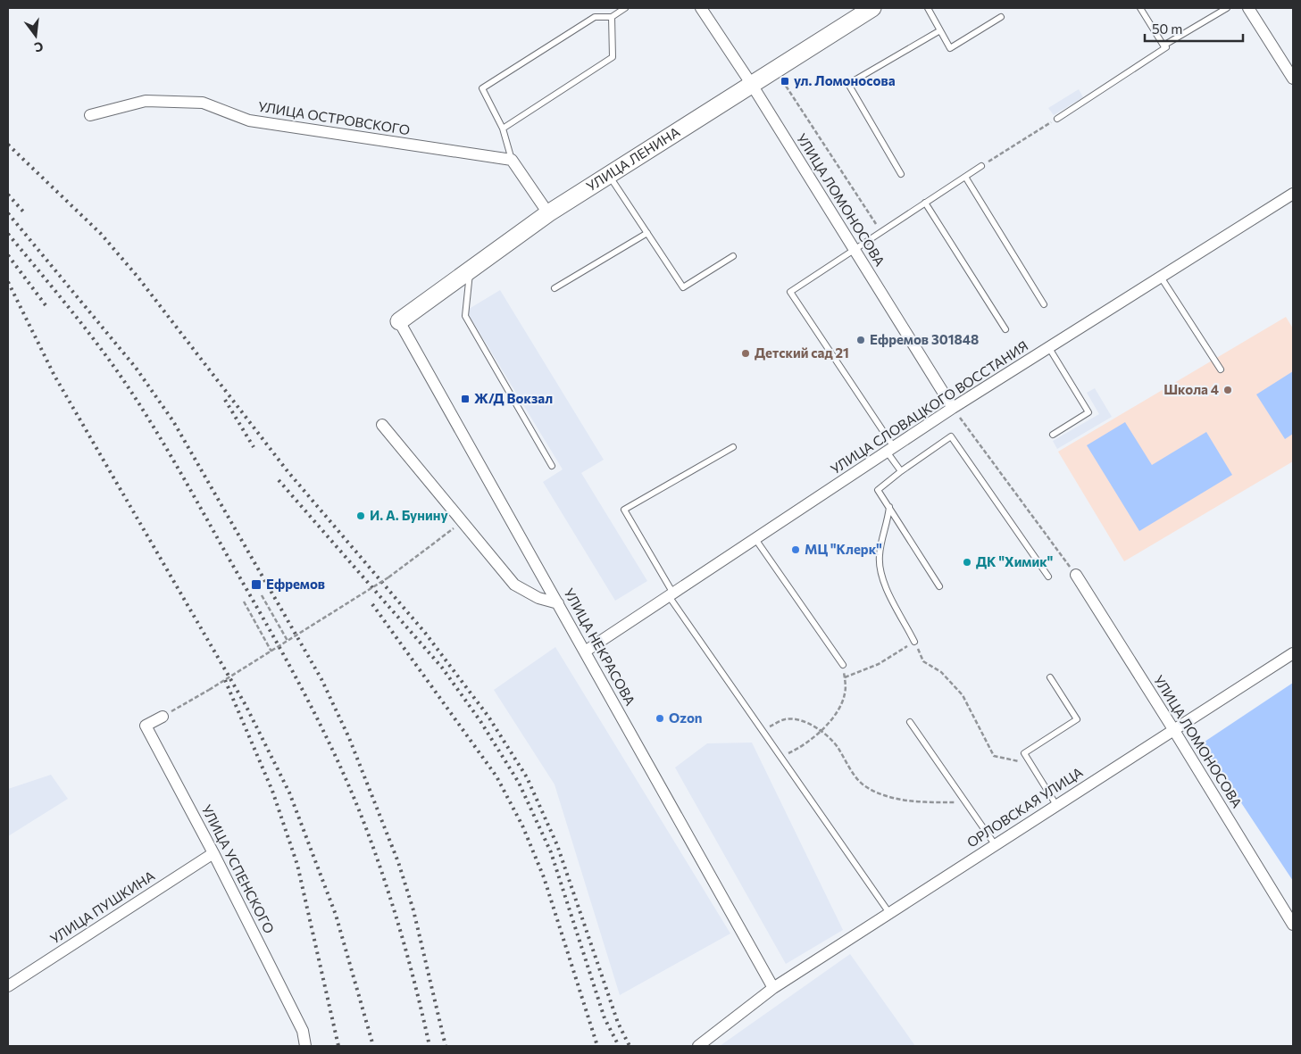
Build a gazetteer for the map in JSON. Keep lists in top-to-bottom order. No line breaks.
{"streets":{"main road":["УЛИЦА ЛЕНИНА"],"street":["УЛИЦА ОСТРОВСКОГО","УЛИЦА ЛОМОНОСОВА","УЛИЦА СЛОВАЦКОГО ВОССТАНИЯ","УЛИЦА НЕКРАСОВА","ОРЛОВСКАЯ УЛИЦА","УЛИЦА УСПЕНСКОГО","УЛИЦА ПУШКИНА"]},"crossings":[["УЛИЦА ЛЕНИНА","УЛИЦА ЛОМОНОСОВА"],["УЛИЦА ЛЕНИНА","УЛИЦА НЕКРАСОВА"],["УЛИЦА ЛОМОНОСОВА","УЛИЦА СЛОВАЦКОГО ВОССТАНИЯ"],["УЛИЦА ЛОМОНОСОВА","ОРЛОВСКАЯ УЛИЦА"],["УЛИЦА СЛОВАЦКОГО ВОССТАНИЯ","УЛИЦА НЕКРАСОВА"],["УЛИЦА НЕКРАСОВА","ОРЛОВСКАЯ УЛИЦА"],["УЛИЦА УСПЕНСКОГО","УЛИЦА ПУШКИНА"]],"places":{"transit":["ул. Ломоносова","Ж/Д Вокзал","Ефремов"],"other":["Ефремов 301848","Детский сад 21","Школа 4","И. А. Бунину","МЦ \"Клерк\"","ДК \"Химик\"","Ozon"]},"scale_bar":"50 m","north":"bottom"}
